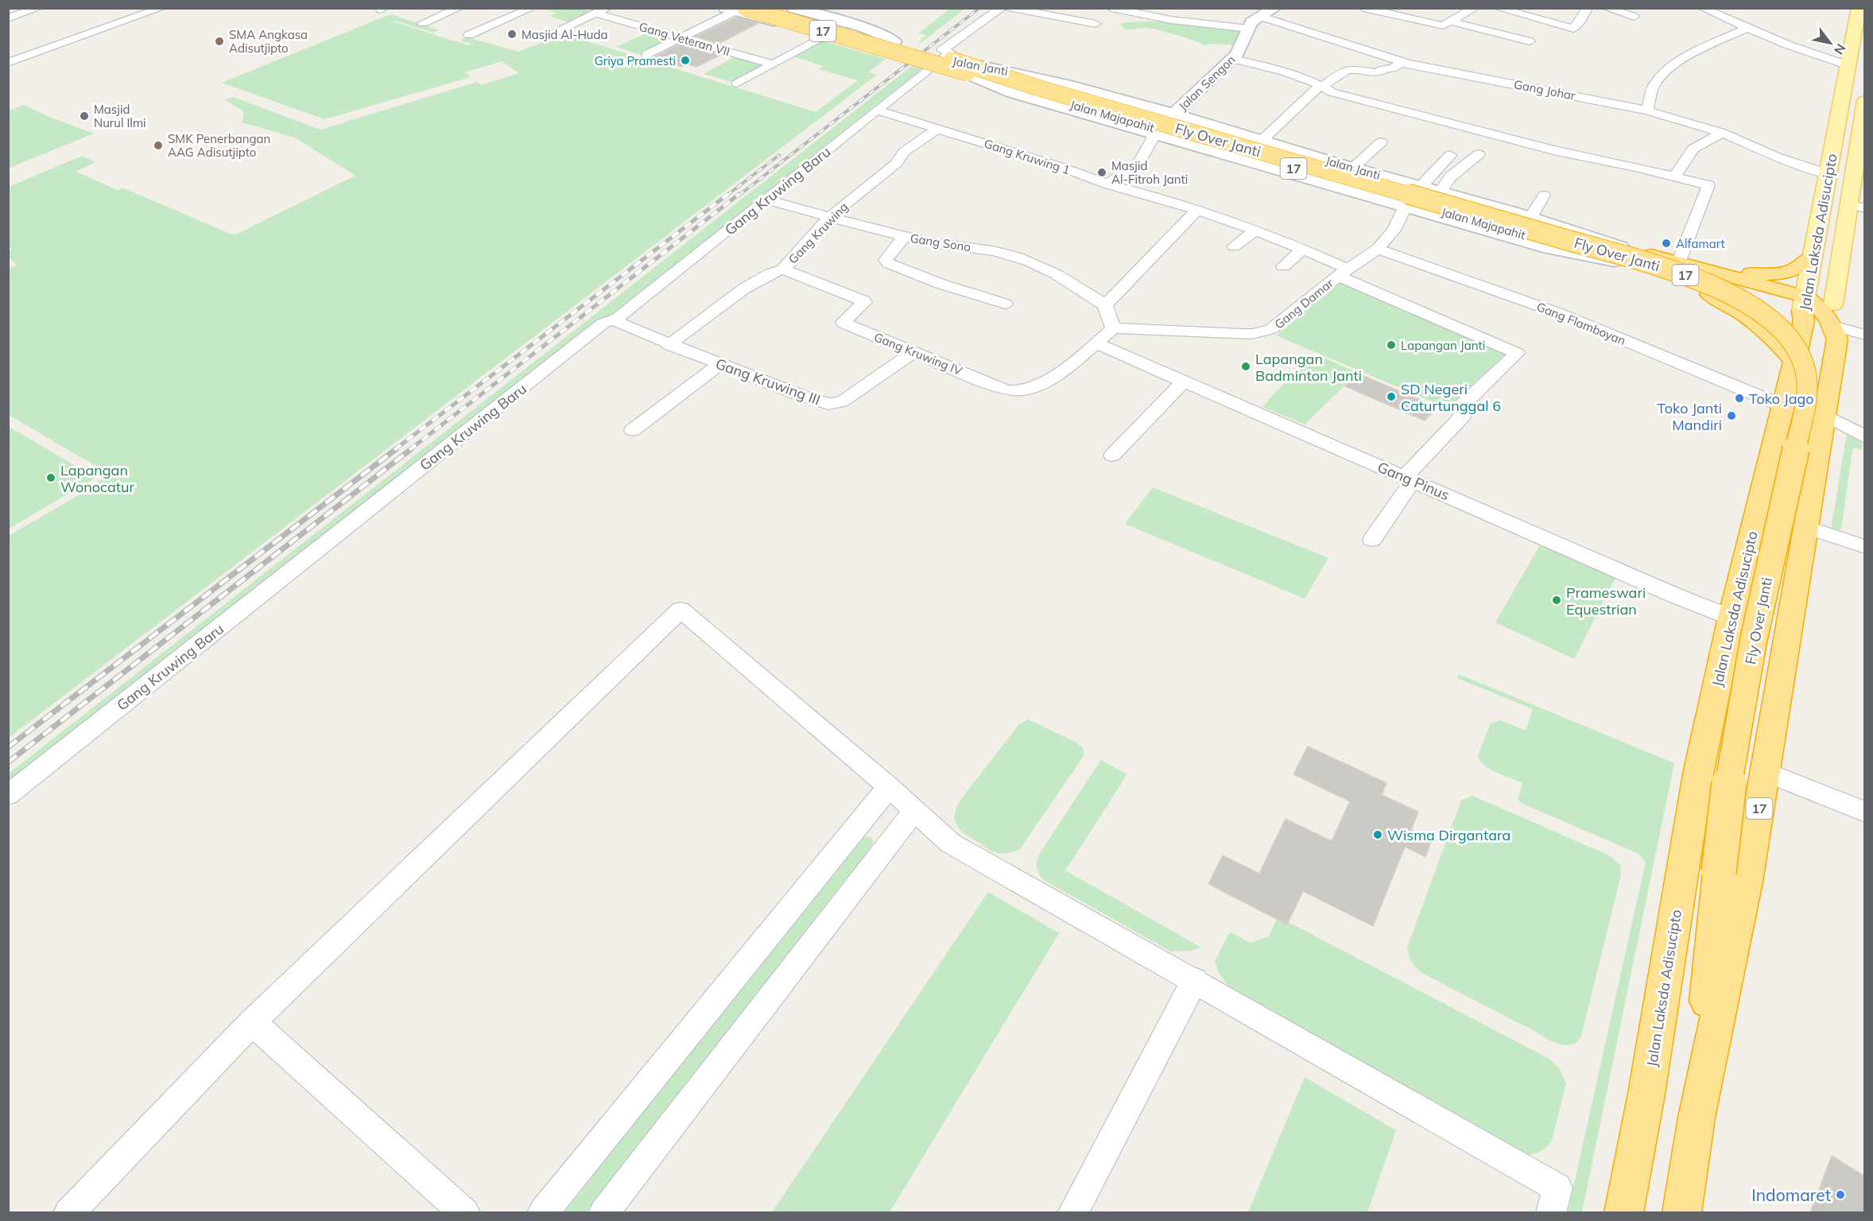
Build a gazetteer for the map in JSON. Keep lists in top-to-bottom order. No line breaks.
{"streets":{"highway":["17","Jalan Majapahit","Fly Over Janti","Jalan Laksda Adisucipto"],"street":["Gang Veteran VII","Jalan Janti","Jalan Sengon","Gang Johar","Gang Kruwing 1","Gang Kruwing Baru","Gang Kruwing","Gang Sono","Gang Damar","Gang Flamboyan","Gang Kruwing IV","Gang Kruwing III","Gang Pinus"]},"crossings":[["17","Jalan Majapahit"],["17","Jalan Laksda Adisucipto"],["Jalan Janti","Jalan Sengon"],["Jalan Janti","Jalan Majapahit"],["Jalan Janti","Fly Over Janti"],["Jalan Janti","Gang Kruwing Baru"],["Jalan Janti","Gang Damar"],["Jalan Sengon","Gang Johar"],["Gang Johar","Jalan Laksda Adisucipto"],["Jalan Majapahit","Fly Over Janti"],["Jalan Majapahit","Gang Kruwing Baru"],["Fly Over Janti","Jalan Laksda Adisucipto"],["Gang Kruwing 1","Gang Kruwing Baru"],["Gang Kruwing 1","Gang Kruwing"],["Gang Kruwing 1","Gang Damar"],["Gang Kruwing 1","Gang Pinus"],["Gang Kruwing Baru","Gang Sono"],["Gang Kruwing Baru","Gang Kruwing III"],["Jalan Laksda Adisucipto","Gang Flamboyan"],["Jalan Laksda Adisucipto","Gang Pinus"],["Gang Kruwing","Gang Sono"],["Gang Kruwing","Gang Kruwing IV"],["Gang Kruwing","Gang Kruwing III"],["Gang Damar","Gang Flamboyan"],["Gang Damar","Gang Kruwing IV"],["Gang Kruwing IV","Gang Kruwing III"],["Gang Kruwing IV","Gang Pinus"]],"places":["Masjid Al-Huda","SMA Angkasa Adisutjipto","Griya Pramesti","Masjid Nurul Ilmi","SMK Penerbangan AAG Adisutjipto","Masjid Al-Fitroh Janti","Alfamart","Lapangan Janti","Lapangan Badminton Janti","SD Negeri Caturtunggal 6","Toko Jago","Toko Janti Mandiri","Lapangan Wonocatur","Prameswari Equestrian","Wisma Dirgantara","Indomaret"],"north":"bottom right"}
